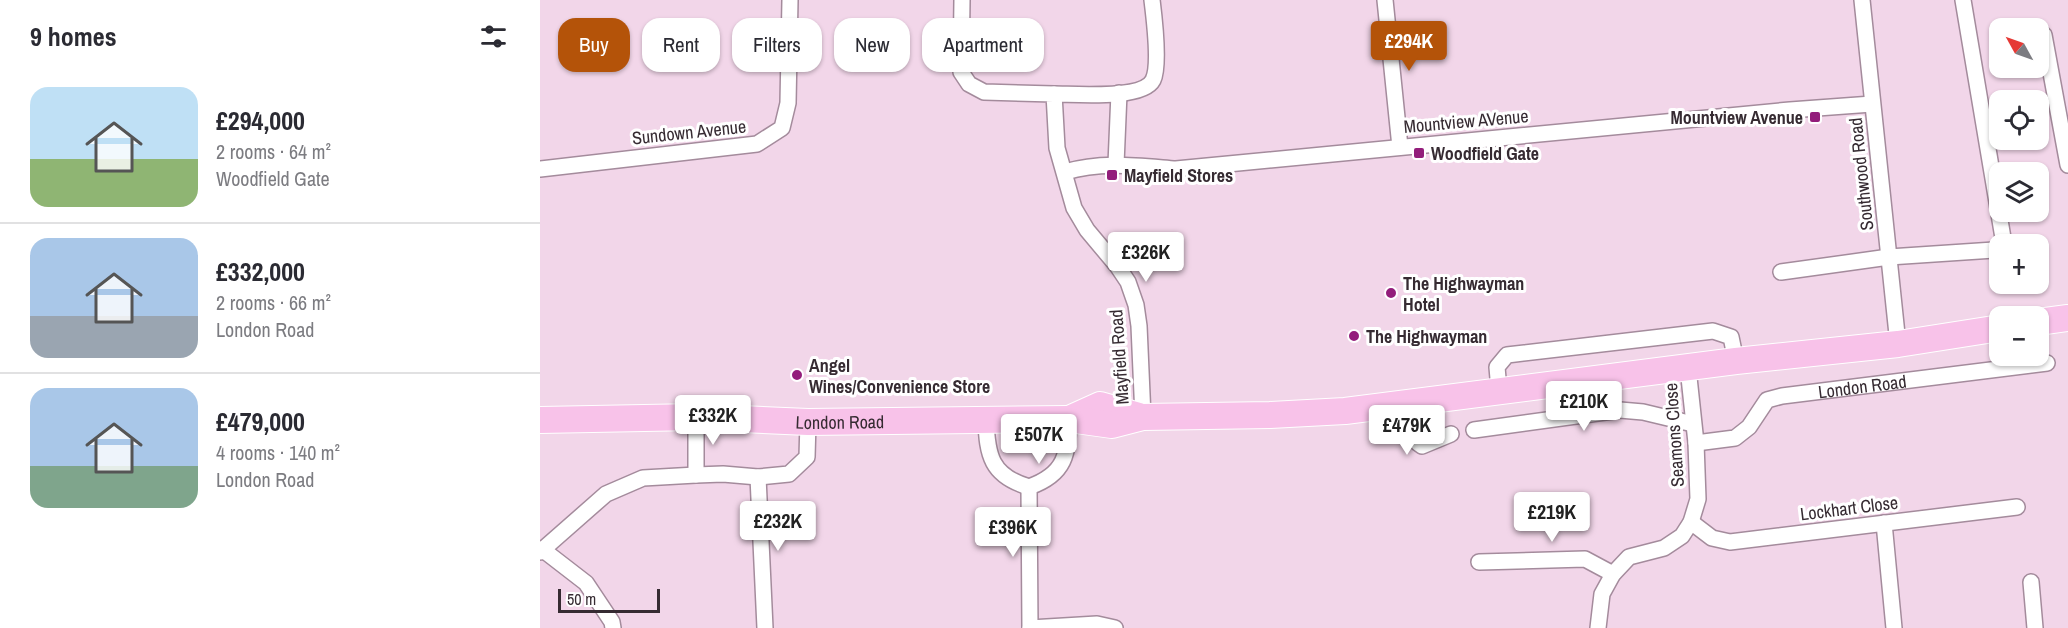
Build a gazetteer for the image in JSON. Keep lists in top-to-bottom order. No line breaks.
{"streets":{"main road":["London Road"],"street":["Mountview AVenue","Sundown Avenue","Southwood Road","Mayfield Road","Seamons Close","Lockhart Close"]},"crossings":[["Mountview AVenue","Southwood Road"],["Mountview AVenue","Mayfield Road"],["Southwood Road","London Road"],["Mayfield Road","London Road"],["London Road","Seamons Close"],["Seamons Close","Lockhart Close"]],"places":{"transit":["Mountview Avenue","Woodfield Gate","Mayfield Stores"],"other":["The Highwayman Hotel","The Highwayman","Angel Wines/Convenience Store"]},"scale_bar":"50 m","north":"top left","page":{"heading":"9 homes","map_buttons":["+","−"],"chip":["Buy","Rent","Filters","New","Apartment"],"price":["£294K","£326K","£210K","£332K","£479K","£507K","£219K","£232K","£396K"],"list":[{"name":"£294,000","note":"2 rooms · 64 m² · Woodfield Gate"},{"name":"£332,000","note":"2 rooms · 66 m² · London Road"},{"name":"£479,000","note":"4 rooms · 140 m² · London Road"}],"scale":"50 m"}}
